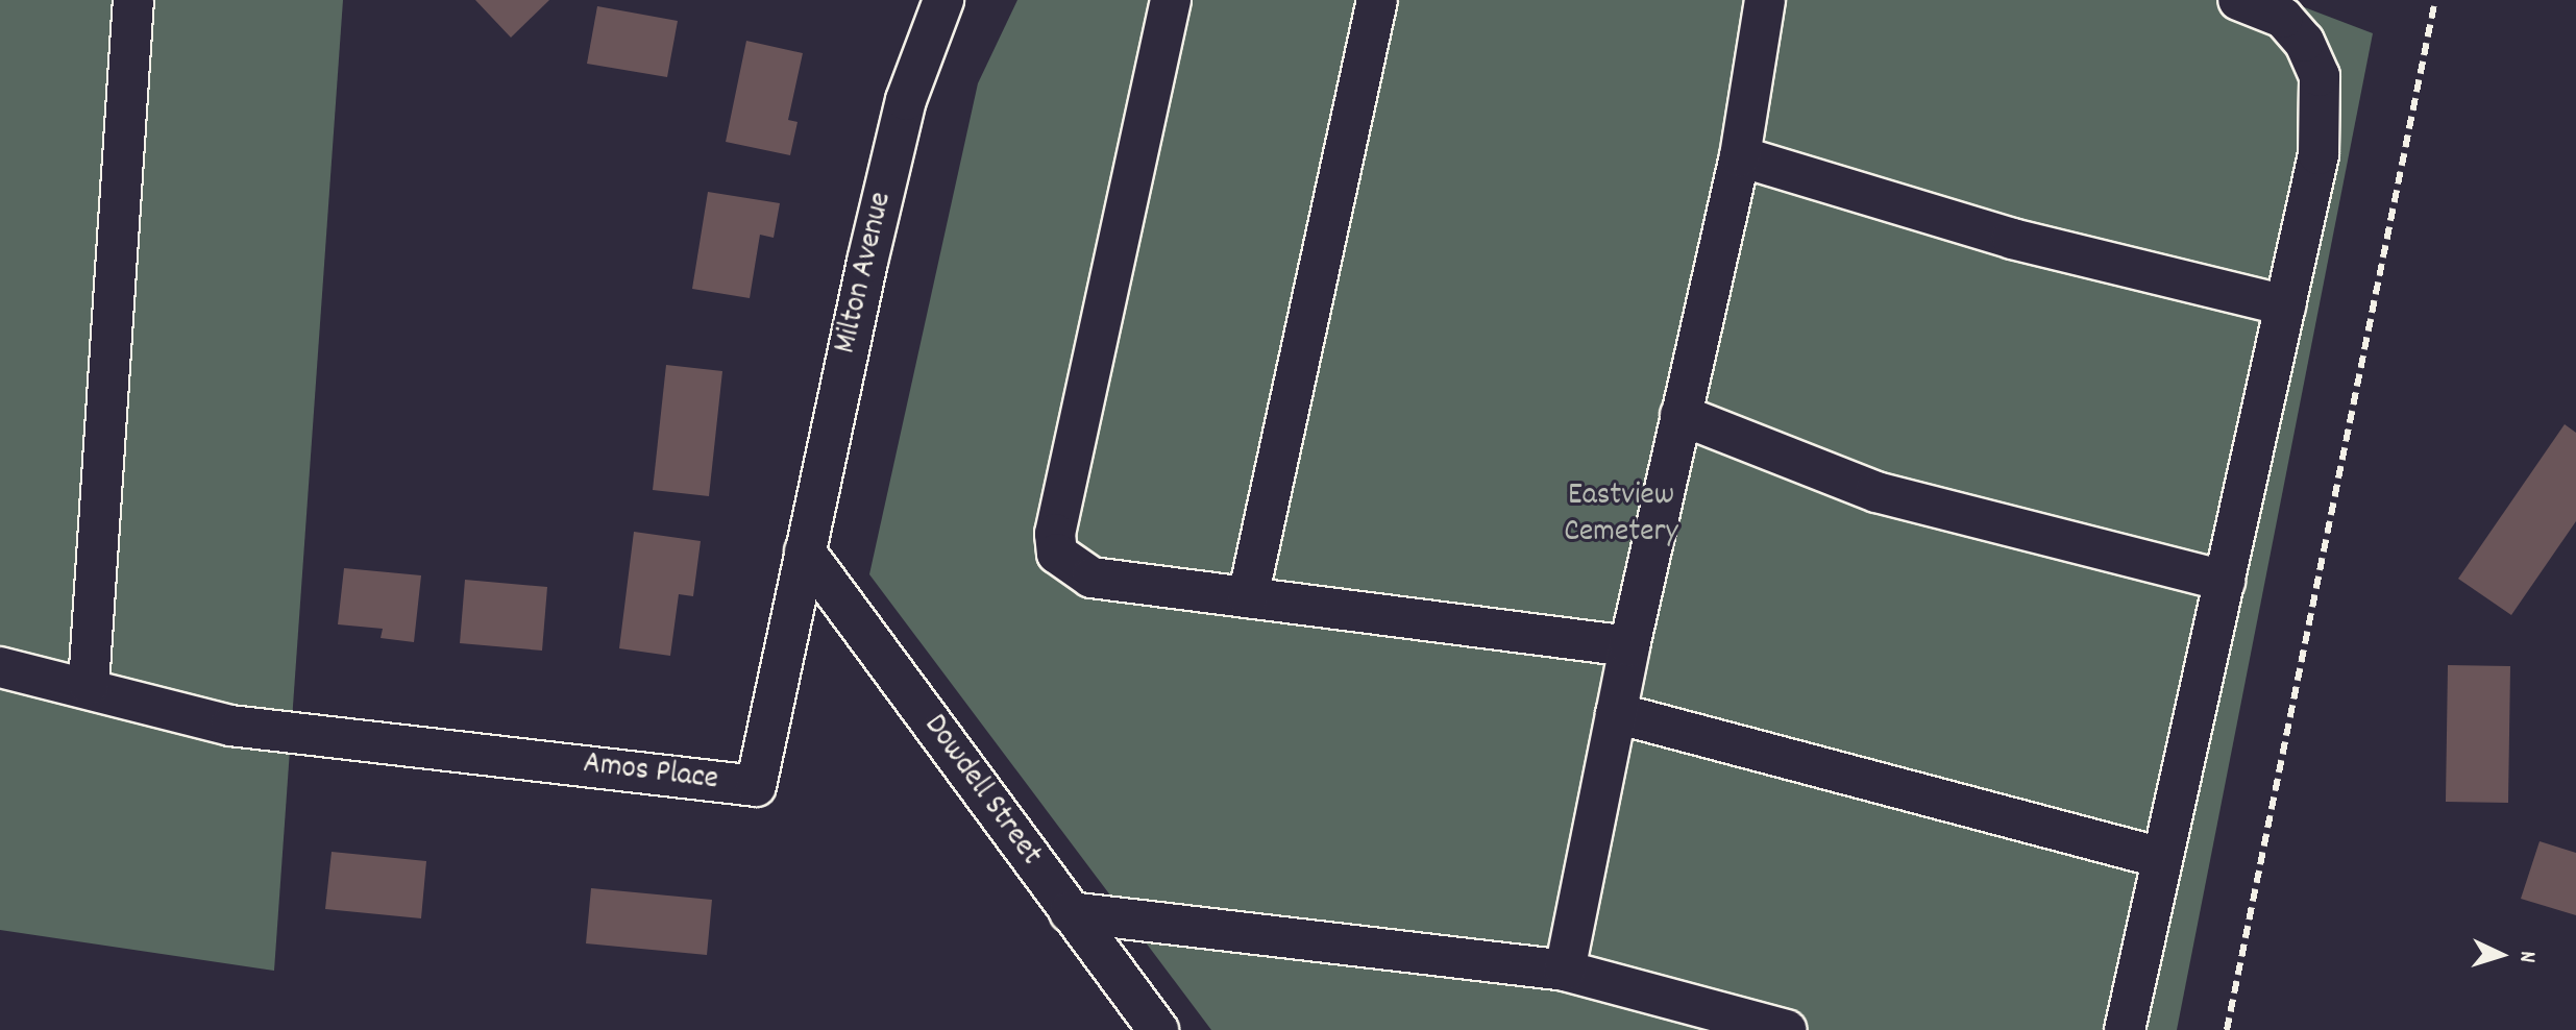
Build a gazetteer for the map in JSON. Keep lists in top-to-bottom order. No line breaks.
{"streets":{"street":["Milton Avenue","Amos Place","Dowdell Street"]},"crossings":[["Milton Avenue","Amos Place"],["Milton Avenue","Dowdell Street"],["Amos Place","Dowdell Street"]],"parks":["Eastview Cemetery"],"north":"right"}
